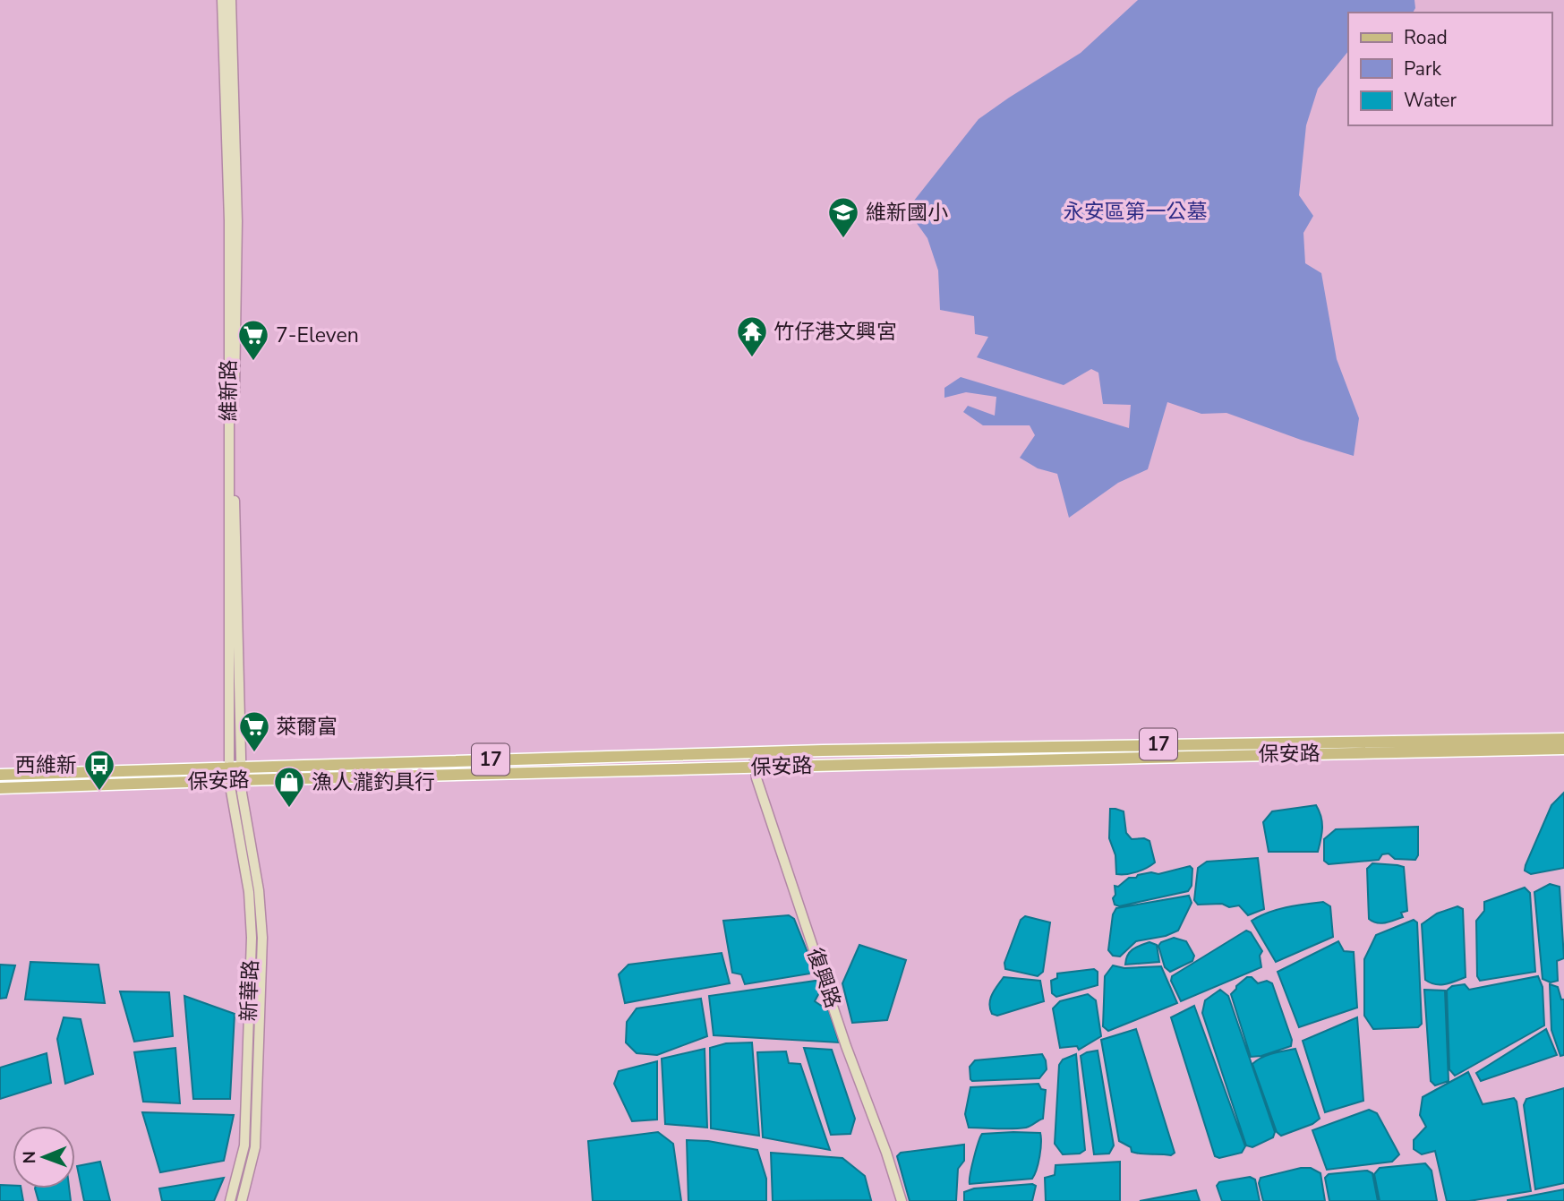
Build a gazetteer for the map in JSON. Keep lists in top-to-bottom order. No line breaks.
{"streets":{"main road":["維新路","17","保安路","復興路","新華路"]},"crossings":[["維新路","保安路"],["維新路","新華路"],["保安路","復興路"],["保安路","新華路"]],"parks":["永安區第一公墓"],"places":{"school or university":["維新國小"],"temple":["竹仔港文興宮"],"supermarket":["7-Eleven","萊爾富"],"bus stop":["西維新"],"shop":["漁人瀧釣具行"]},"legend":["Road","Park","Water"],"north":"left"}
